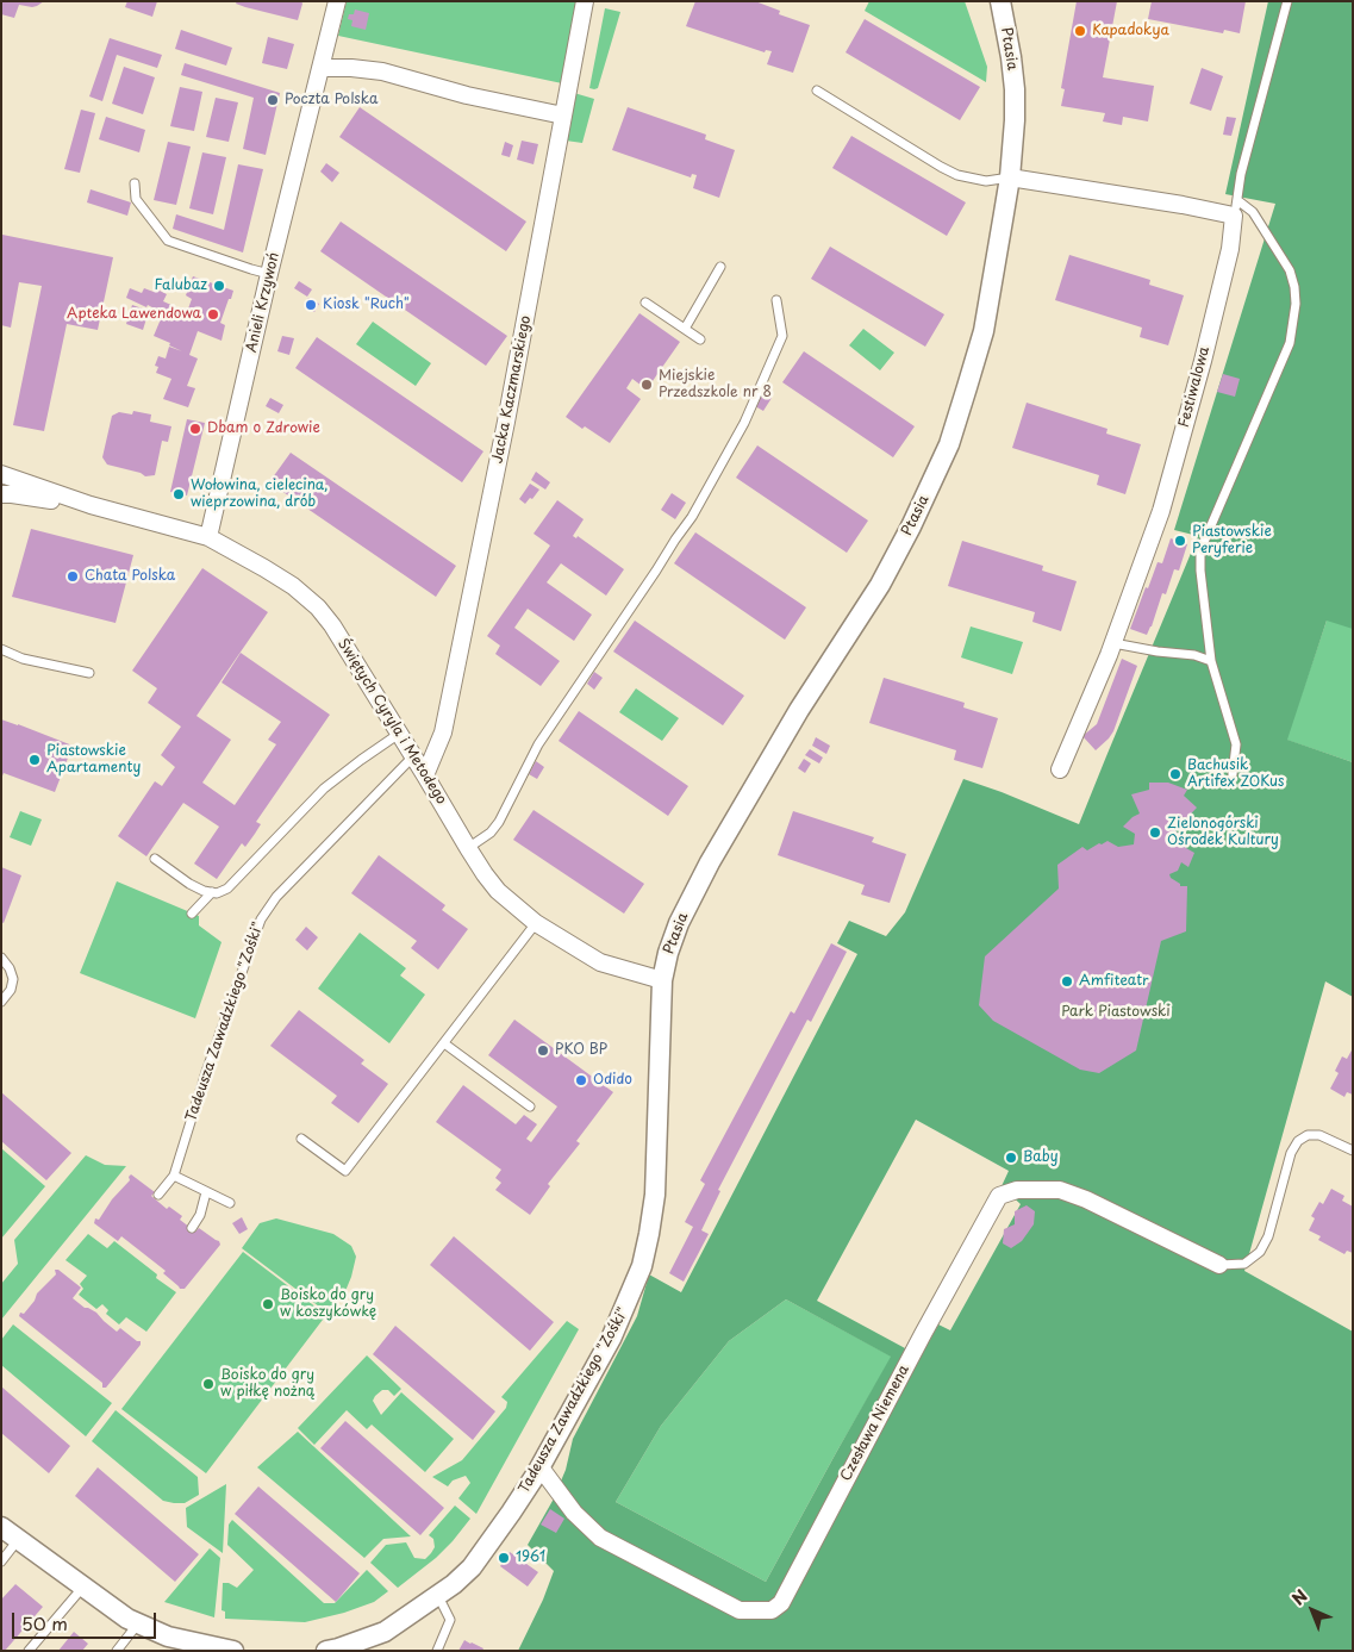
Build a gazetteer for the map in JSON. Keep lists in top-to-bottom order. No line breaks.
{"streets":{"street":["Ptasia","Anieli Krzywoń","Festiwalowa","Jacka Kaczmarskiego","Świętych Cyryla i Metodego","Tadeusza Zawadzkiego \"Zośki\"","Czesława Niemena"]},"crossings":[["Ptasia","Świętych Cyryla i Metodego"],["Ptasia","Tadeusza Zawadzkiego \"Zośki\""],["Anieli Krzywoń","Świętych Cyryla i Metodego"],["Jacka Kaczmarskiego","Świętych Cyryla i Metodego"],["Świętych Cyryla i Metodego","Tadeusza Zawadzkiego \"Zośki\""],["Tadeusza Zawadzkiego \"Zośki\"","Czesława Niemena"]],"parks":["Park Piastowski"],"places":["Kapadokya","Poczta Polska","Falubaz","Kiosk \"Ruch\"","Apteka Lawendowa","Miejskie Przedszkole nr 8","Dbam o Zdrowie","Wołowina, cielecina, wieprzowina, drób","Piastowskie Peryferie","Chata Polska","Piastowskie Apartamenty","Bachusik Artifex ZOKus","Zielonogórski Ośrodek Kultury","Amfiteatr","PKO BP","Odido","Baby","Boisko do gry w koszykówkę","Boisko do gry w piłkę nożną","1961"],"scale_bar":"50 m","north":"top left"}
